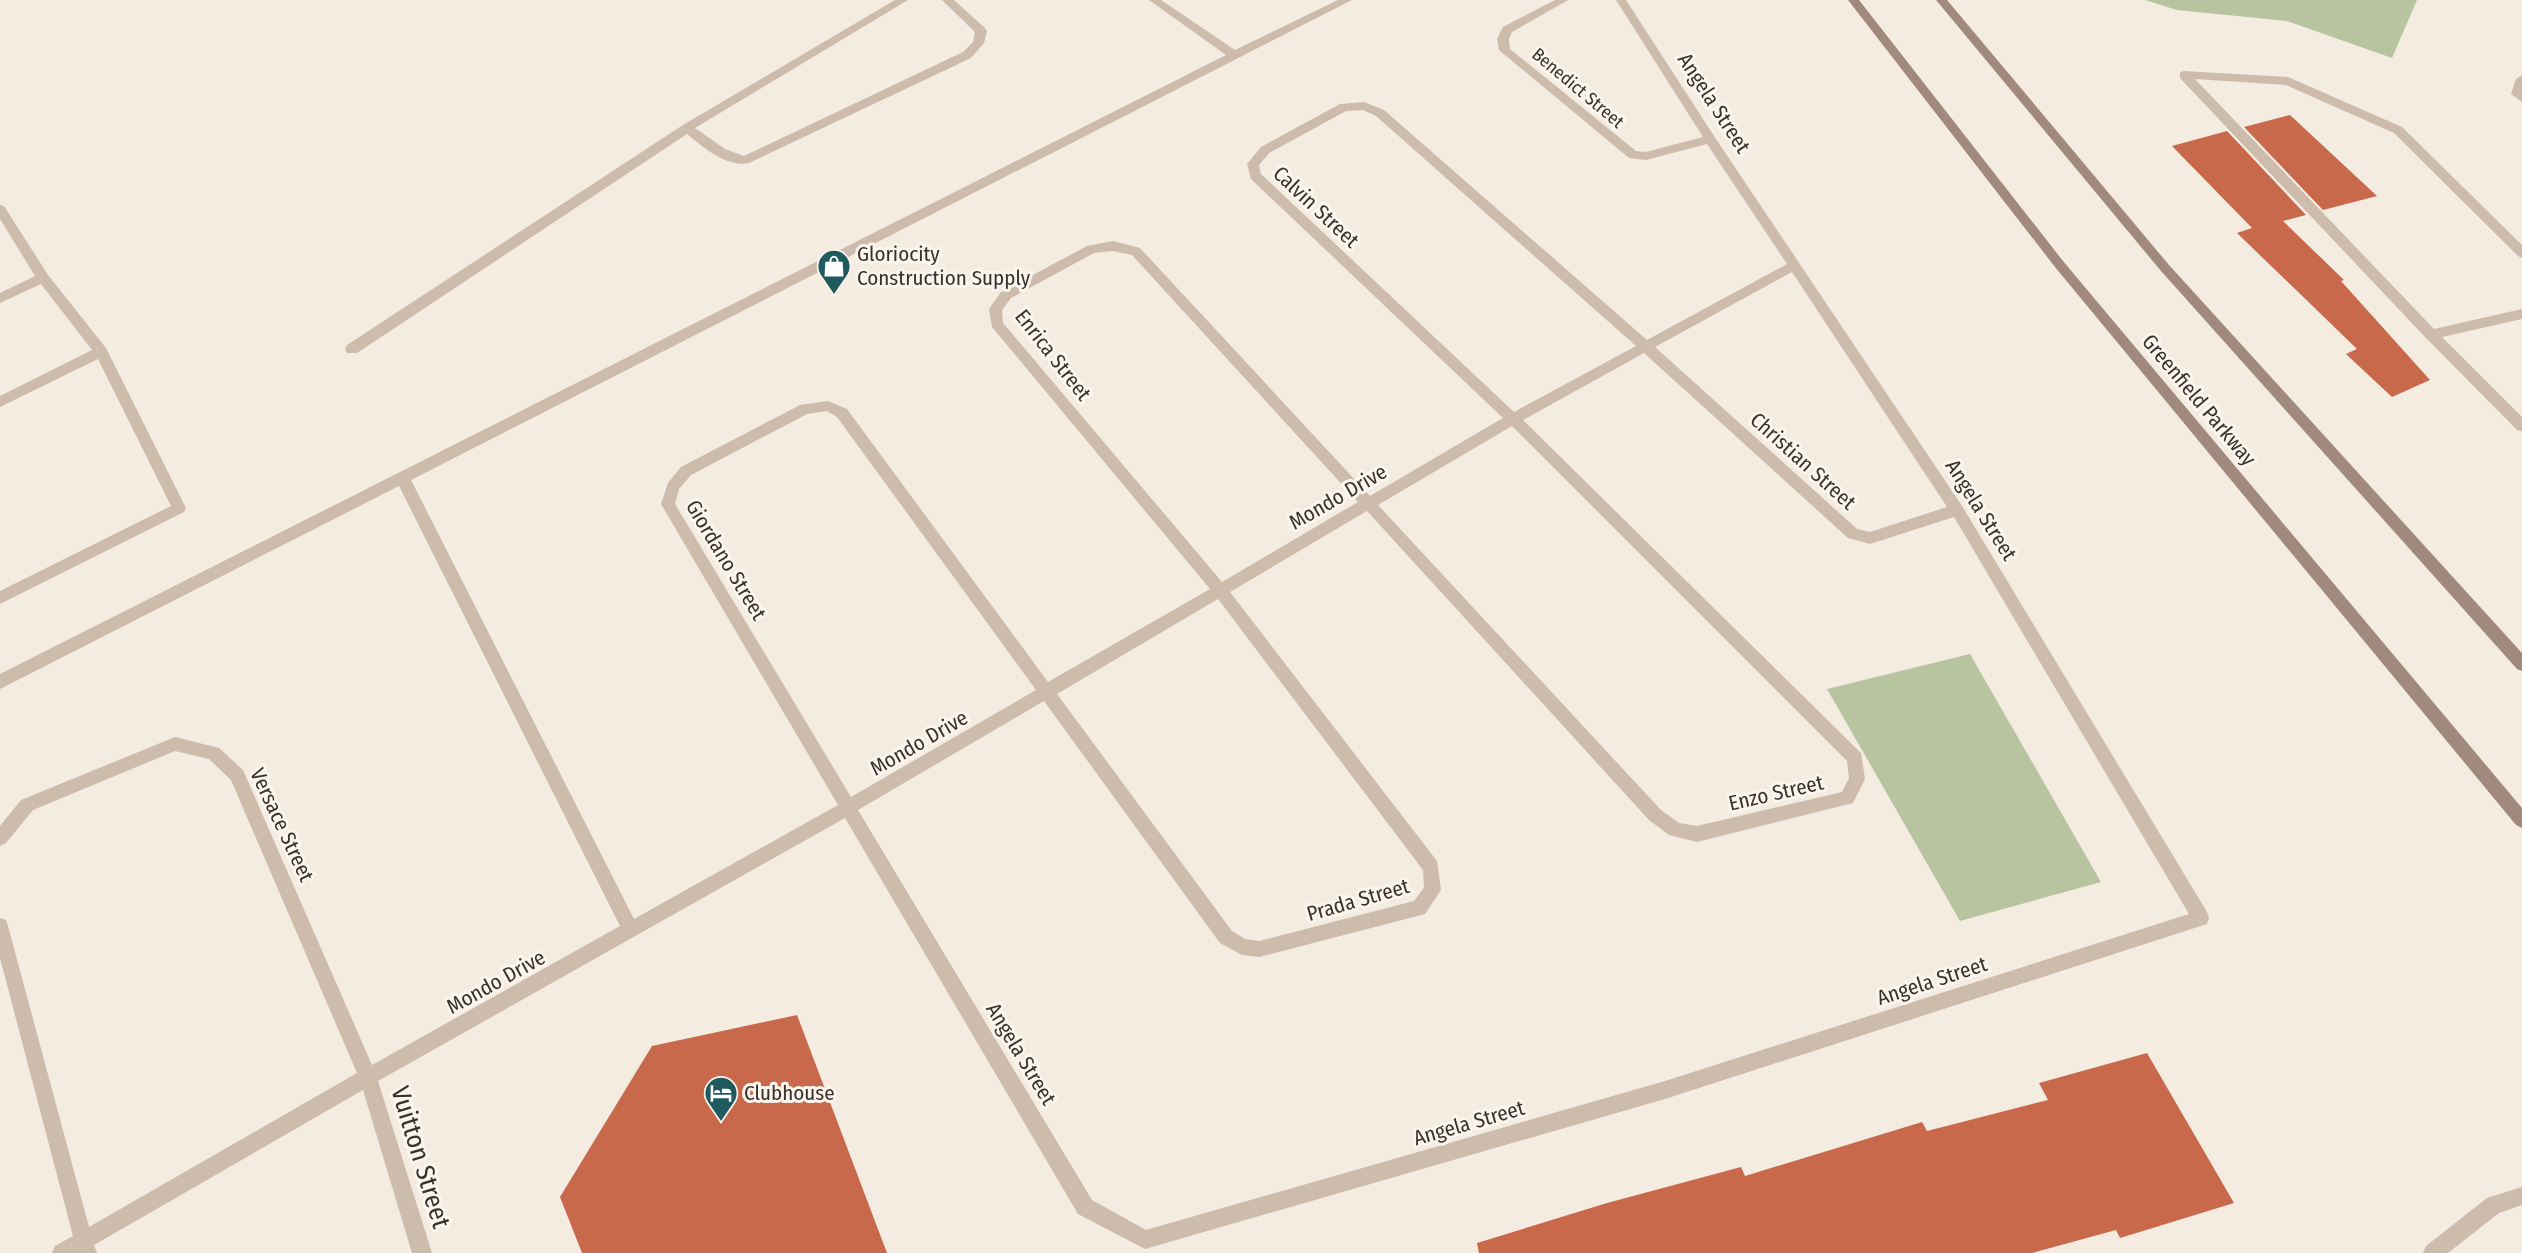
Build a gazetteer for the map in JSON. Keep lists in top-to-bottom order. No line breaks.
{"streets":{"main road":["Greenfield Parkway"],"street":["Benedict Street","Angela Street","Calvin Street","Enrica Street","Christian Street","Mondo Drive","Giordano Street","Enzo Street","Versace Street","Prada Street","Vuitton Street"]},"crossings":[["Benedict Street","Angela Street"],["Angela Street","Christian Street"],["Angela Street","Mondo Drive"],["Angela Street","Giordano Street"],["Calvin Street","Christian Street"],["Calvin Street","Mondo Drive"],["Calvin Street","Enzo Street"],["Enrica Street","Mondo Drive"],["Enrica Street","Enzo Street"],["Enrica Street","Prada Street"],["Christian Street","Mondo Drive"],["Mondo Drive","Giordano Street"],["Mondo Drive","Enzo Street"],["Mondo Drive","Versace Street"],["Mondo Drive","Prada Street"],["Mondo Drive","Vuitton Street"],["Giordano Street","Prada Street"],["Versace Street","Vuitton Street"]],"places":{"shop":["Gloriocity Construction Supply"],"hotel":["Clubhouse"]}}
